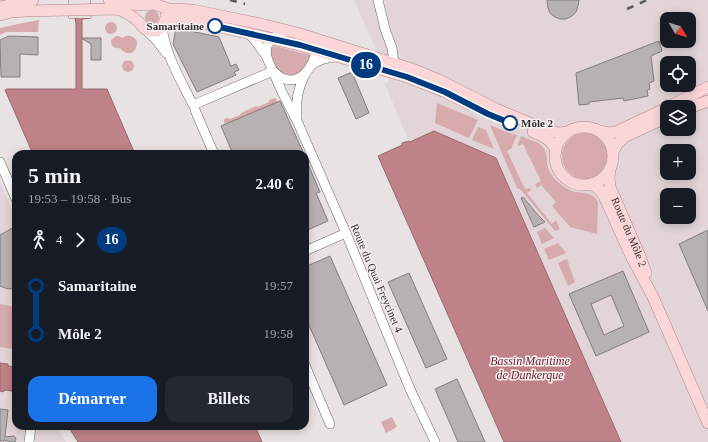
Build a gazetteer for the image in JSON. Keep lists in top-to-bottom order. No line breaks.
{"streets":{"main road":["Route du Môle 2"],"street":["Route du Quai Freycinet 4"]},"water":["Bassin Maritime de Dunkerque"],"places":["Samaritaine","Môle 2"],"lines":["bus line 16"],"north":"bottom right","page":{"on_map":"16","map_buttons":["+","−"],"heading":["5 min","19:53 – 19:58 · Bus","2.40 €"],"legs":["4","16"],"list":[{"name":"Samaritaine","value":"19:57"},{"name":"Môle 2","value":"19:58"}],"buttons":["Démarrer","Billets"]}}
